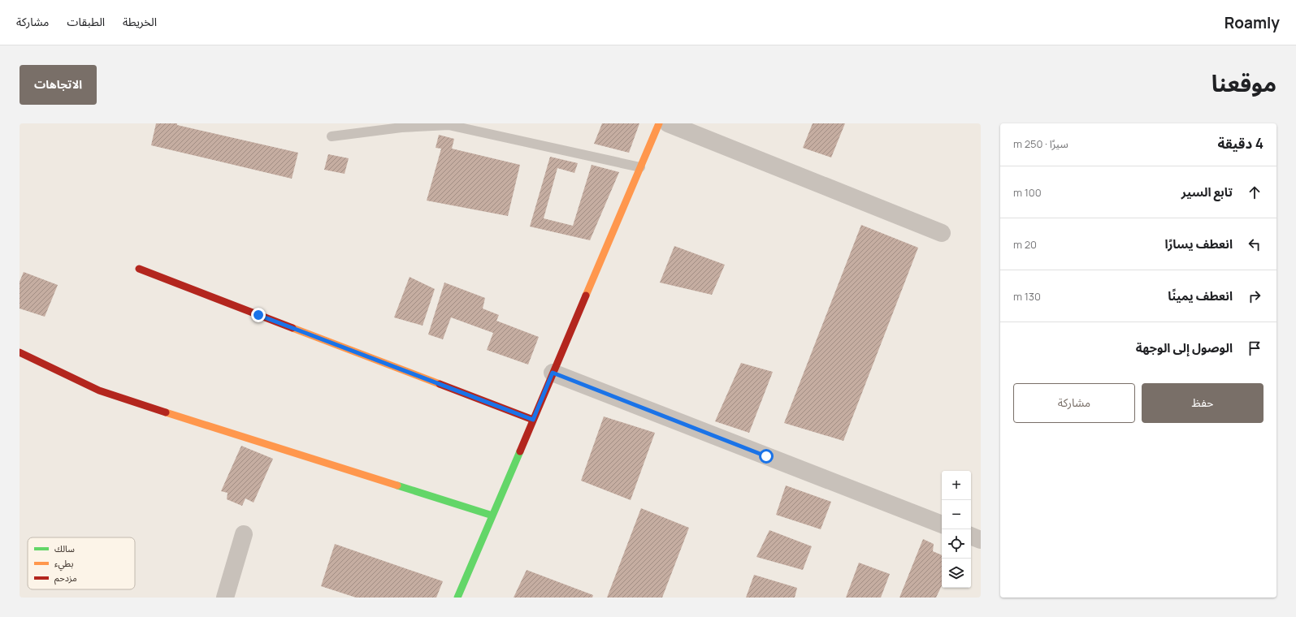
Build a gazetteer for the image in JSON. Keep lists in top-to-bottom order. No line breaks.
{"legend":["سالك","بطيء","مزدحم"],"page":{"header":"Roamly","nav":["الخريطة","الطبقات","مشاركة"],"title":"موقعنا","buttons":["الاتجاهات",["حفظ","مشاركة"]],"heading":["4 دقيقة","سيرًا · 250 m"],"list":[["تابع السير","100 m"],["انعطف يسارًا","20 m"],["انعطف يمينًا","130 m"],"الوصول إلى الوجهة"],"map_buttons":["+","−"]}}
